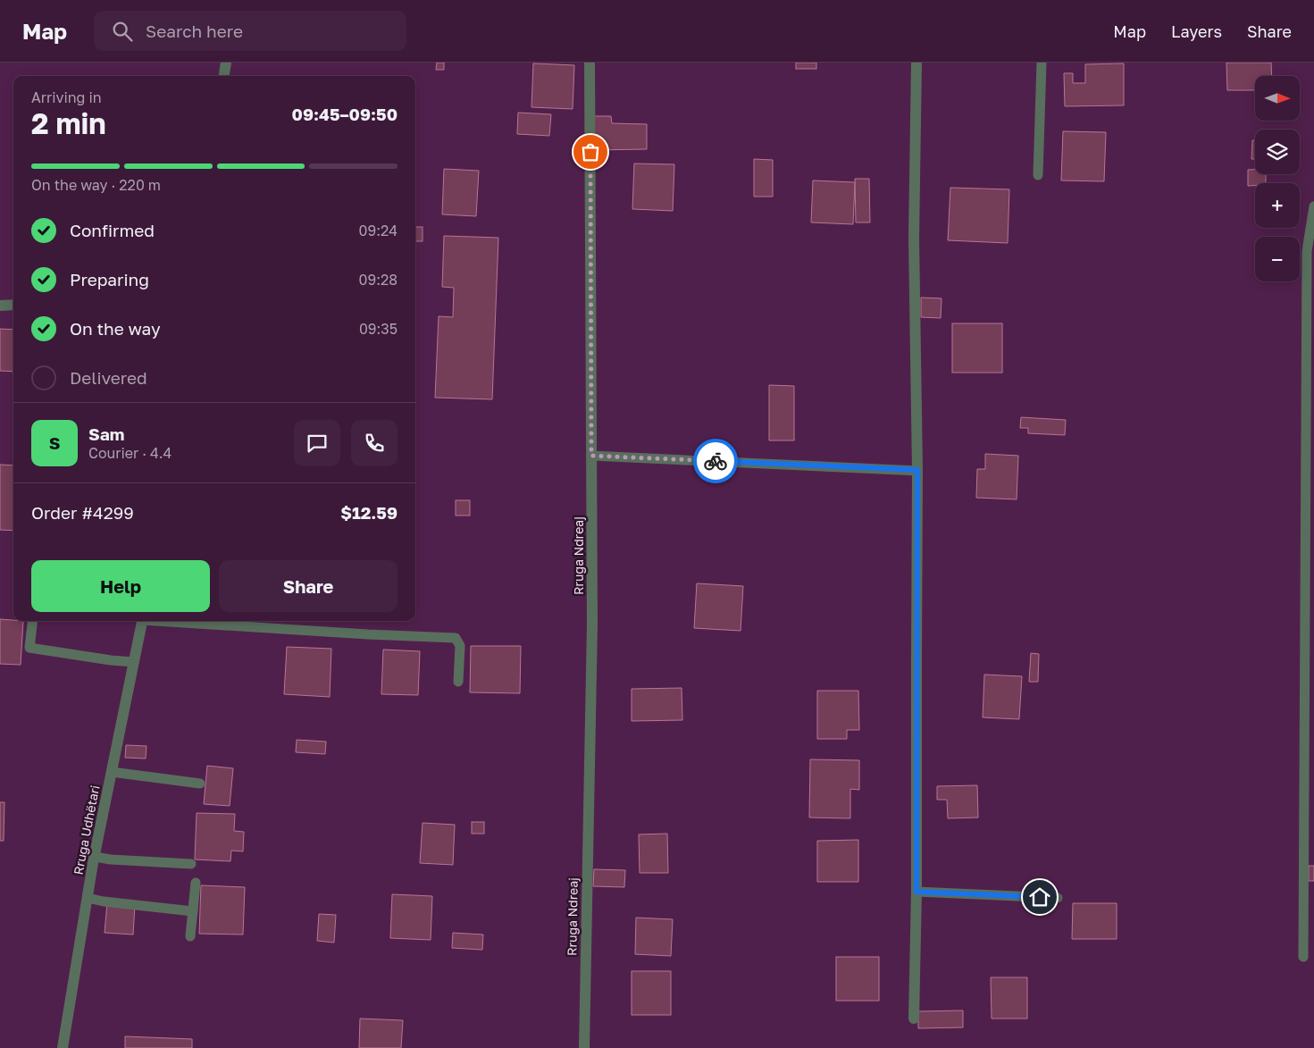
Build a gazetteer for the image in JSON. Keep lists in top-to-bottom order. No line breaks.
{"streets":{"street":["Rruga Ndreaj","Rruga Udhëtari"]},"north":"right","page":{"header":"Map","search":"Search here","nav":["Map","Layers","Share"],"map_buttons":["+","−"],"heading":["2 min","Arriving in","09:45–09:50"],"panel":["Sam","Courier · 4.4","Order #4299","$12.59"],"bar":"On the way · 220 m","list":[["Confirmed","09:24"],["Preparing","09:28"],["On the way","09:35"],"Delivered"],"round":"S","buttons":["Help","Share"]}}
